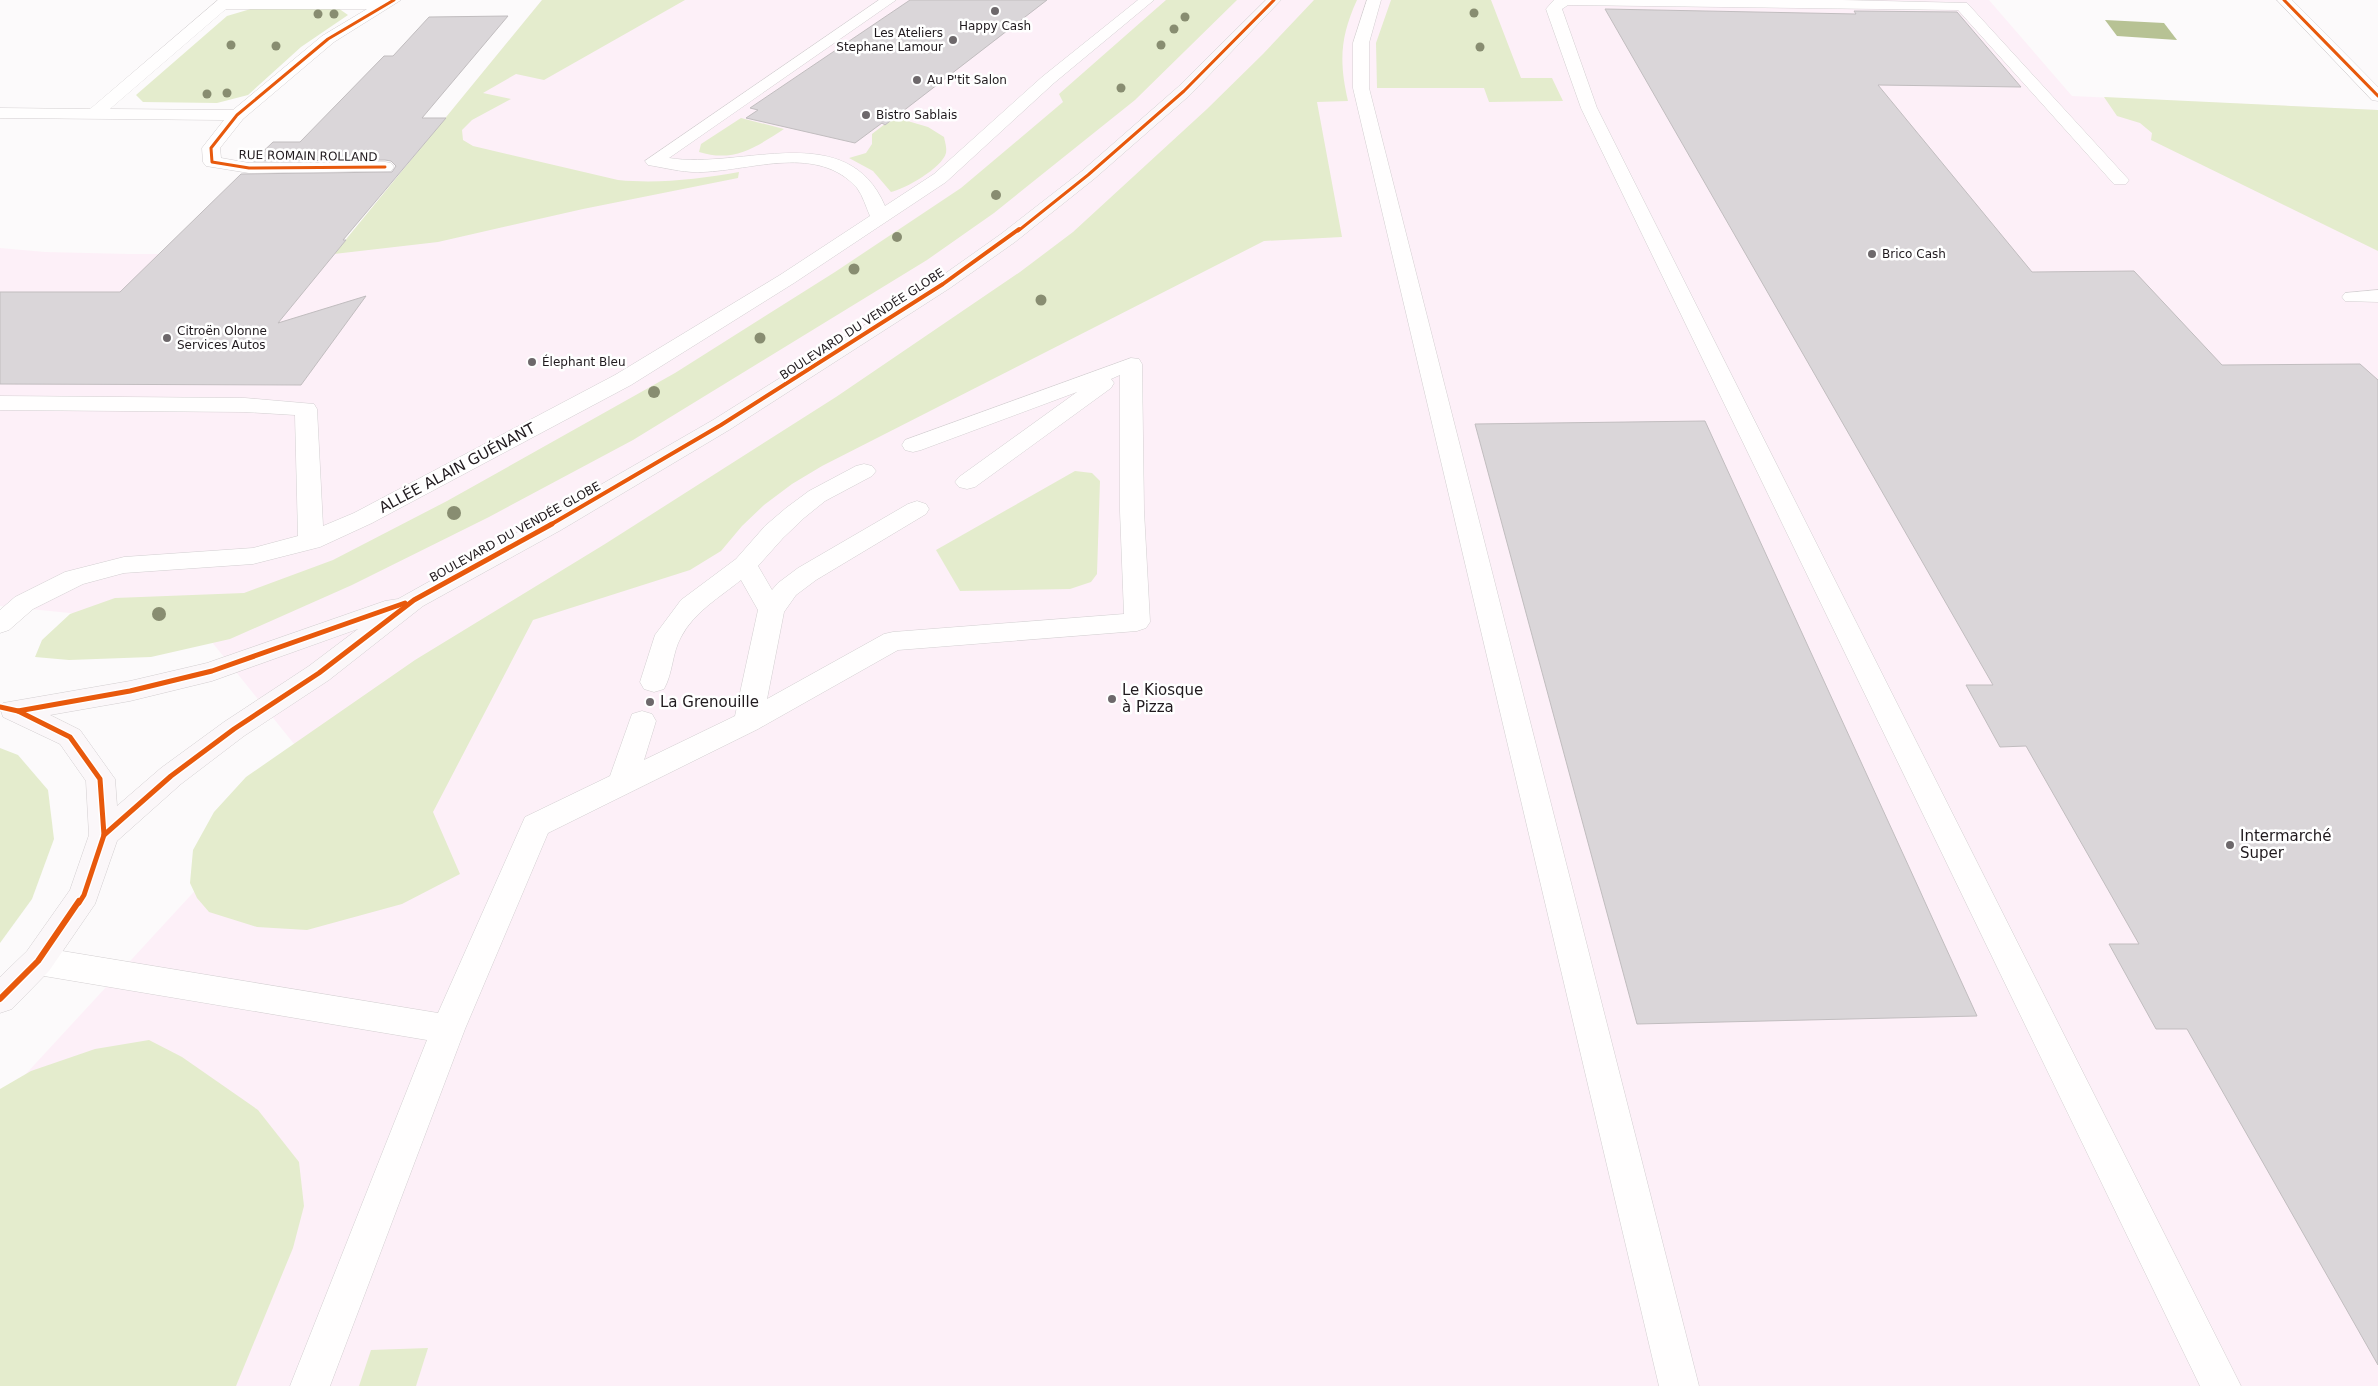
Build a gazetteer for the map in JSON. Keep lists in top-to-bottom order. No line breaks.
{"streets":{"main road":["BOULEVARD DU VENDÉE GLOBE"],"street":["RUE ROMAIN ROLLAND","ALLÉE ALAIN GUÉNANT"]},"places":["Happy Cash","Les Ateliers Stephane Lamour","Au P'tit Salon","Bistro Sablais","Brico Cash","Citroën Olonne Services Autos","Élephant Bleu","Le Kiosque à Pizza","La Grenouille","Intermarché Super"]}
